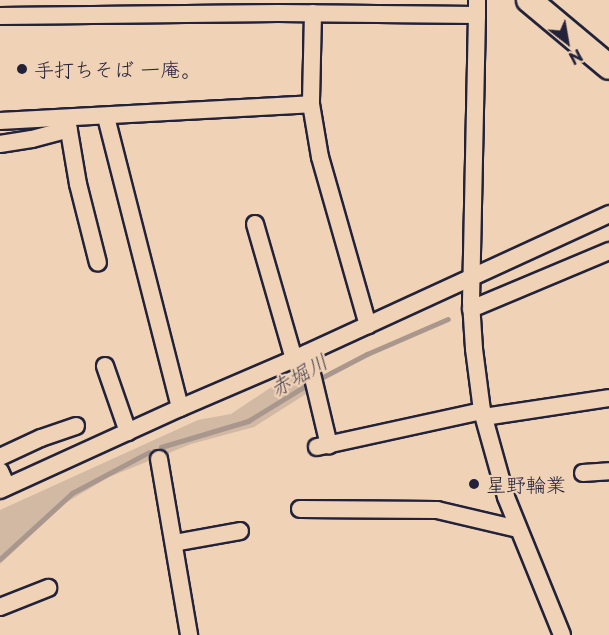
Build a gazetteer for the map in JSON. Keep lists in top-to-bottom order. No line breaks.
{"water":["赤堀川"],"places":["手打ちそば 一庵。","星野輪業"],"north":"bottom right"}
